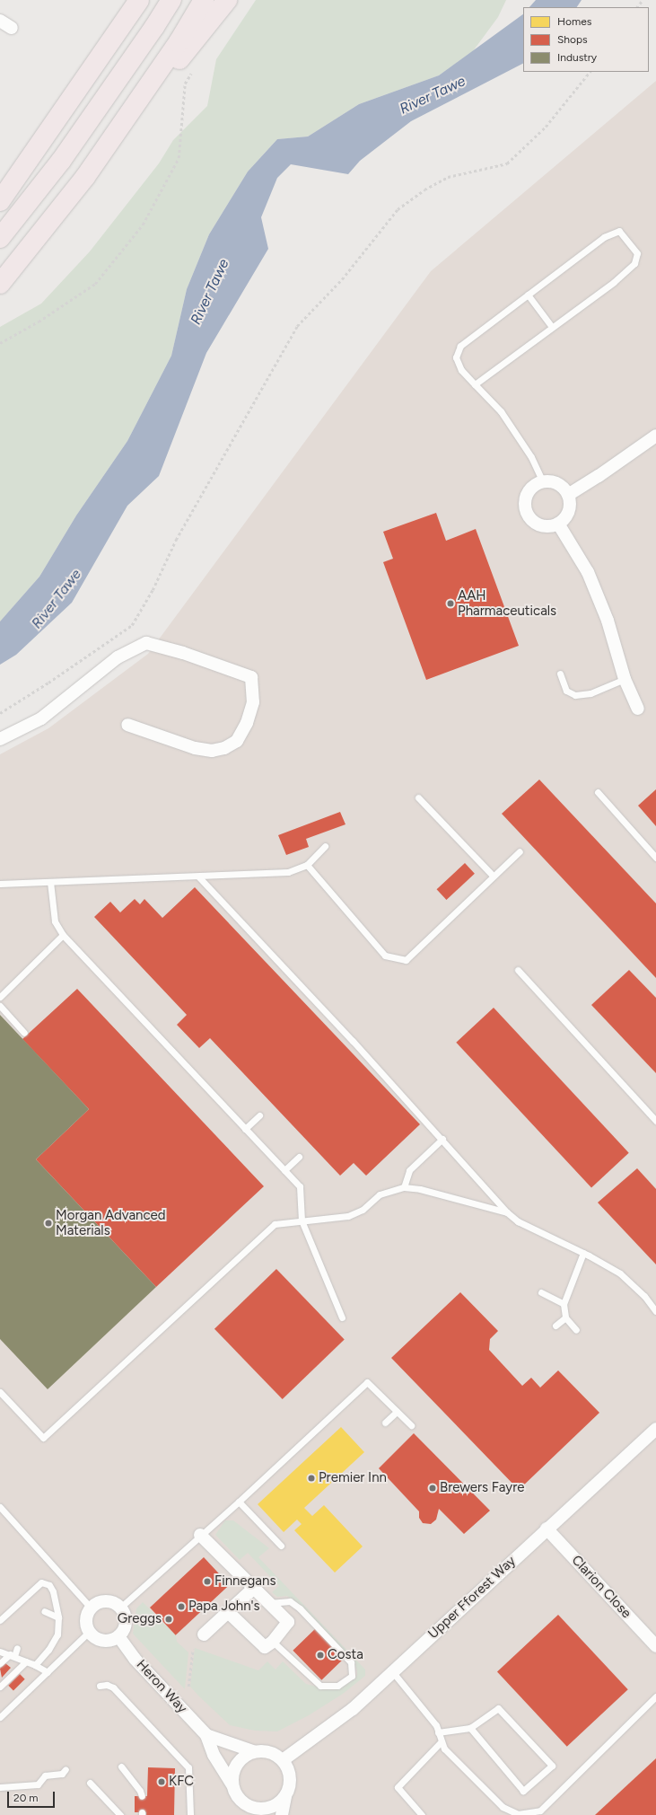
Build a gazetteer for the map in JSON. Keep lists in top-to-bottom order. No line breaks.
{"streets":{"street":["Clarion Close","Upper Fforest Way","Heron Way"]},"crossings":[["Clarion Close","Upper Fforest Way"],["Upper Fforest Way","Heron Way"]],"water":["River Tawe"],"places":["AAH Pharmaceuticals","Morgan Advanced Materials","Premier Inn","Brewers Fayre","Finnegans","Papa John's","Greggs","Costa","KFC"],"legend":["Homes","Shops","Industry"],"scale_bar":"20 m"}
